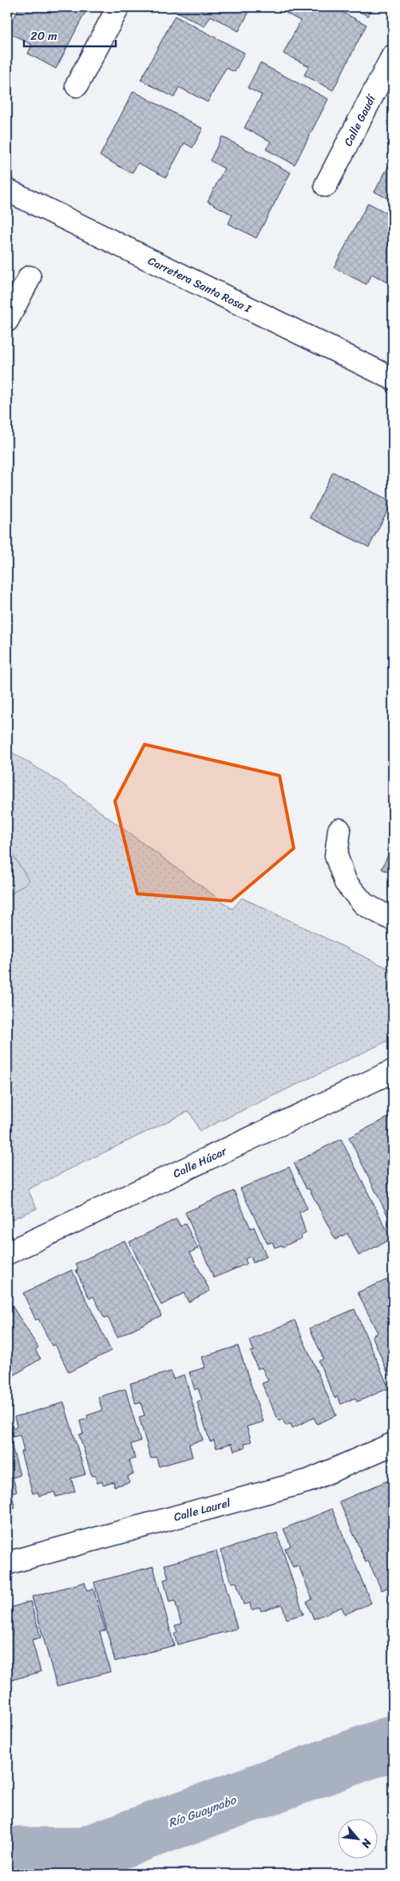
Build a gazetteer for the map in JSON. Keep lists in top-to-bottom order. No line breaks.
{"streets":{"street":["Calle Gaudí","Carretera Santa Rosa I","Calle Húcar","Calle Laurel"]},"water":["Río Guaynabo"],"scale_bar":"20 m","north":"bottom right"}
